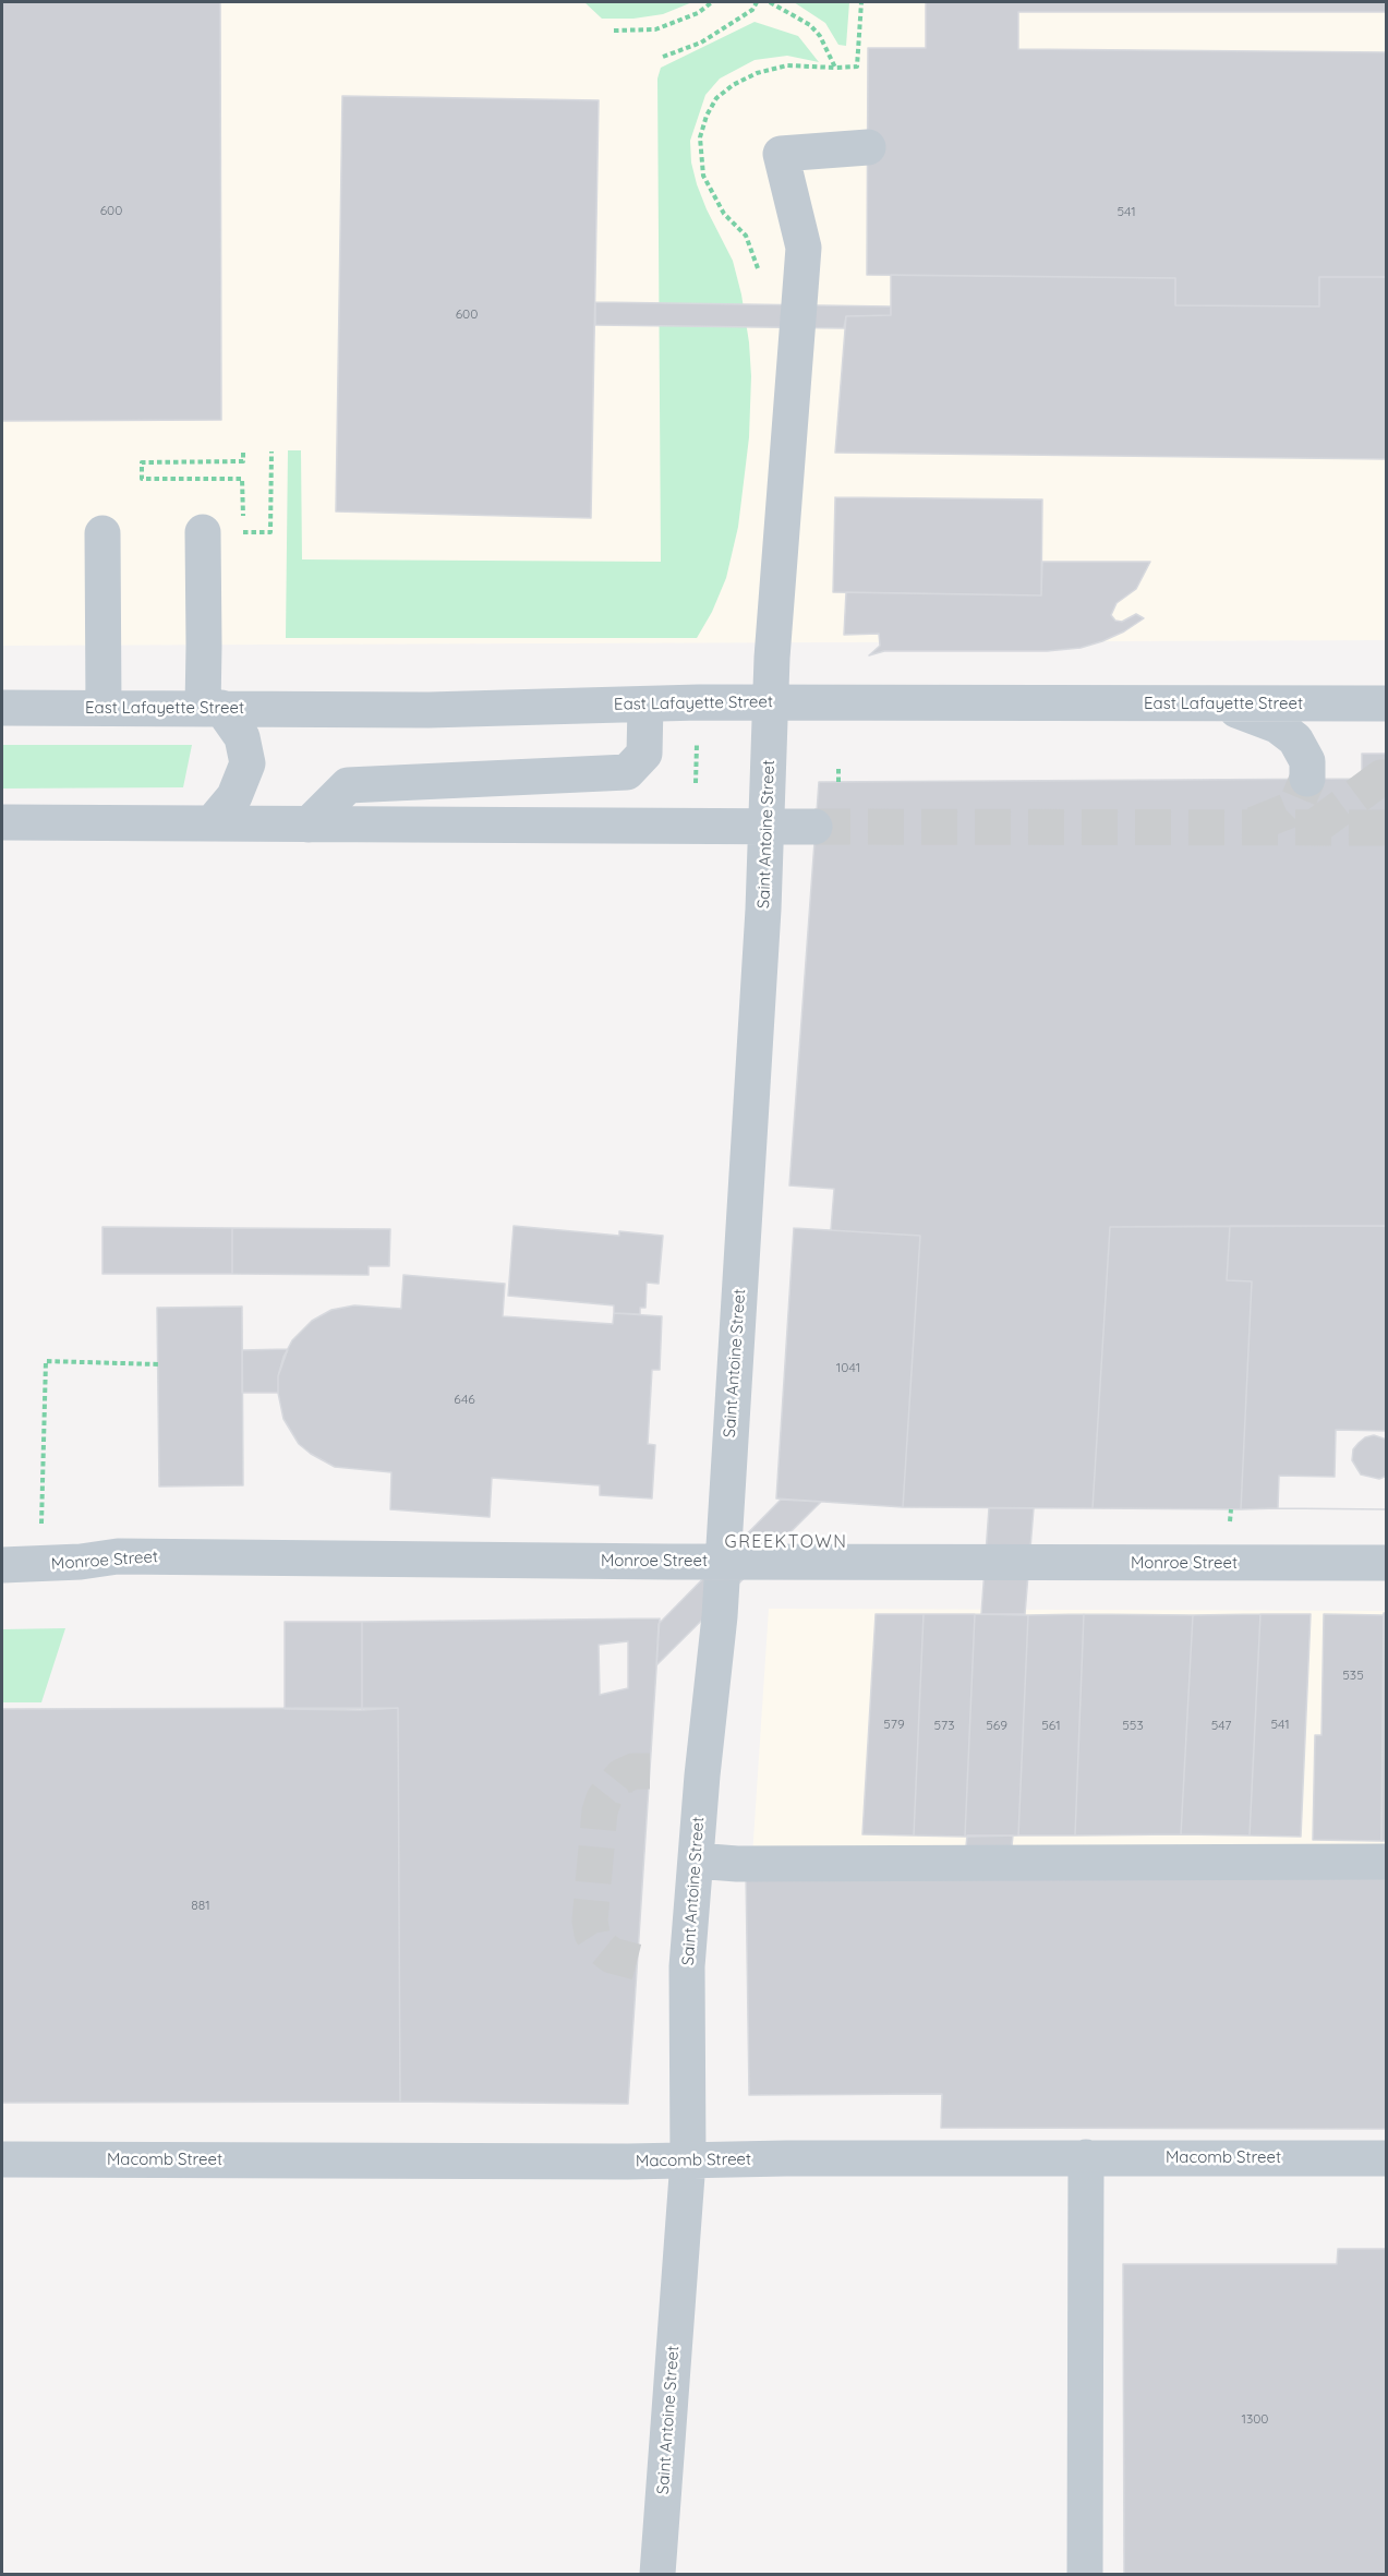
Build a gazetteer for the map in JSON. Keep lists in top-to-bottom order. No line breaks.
{"streets":{"street":["East Lafayette Street","Saint Antoine Street","Monroe Street","Macomb Street"]},"crossings":[["East Lafayette Street","Saint Antoine Street"],["Saint Antoine Street","Monroe Street"],["Saint Antoine Street","Macomb Street"]],"districts":["GREEKTOWN"],"house_numbers":["600","541","600","1041","646","535","579","541","573","569","561","553","547","881","1300"]}
